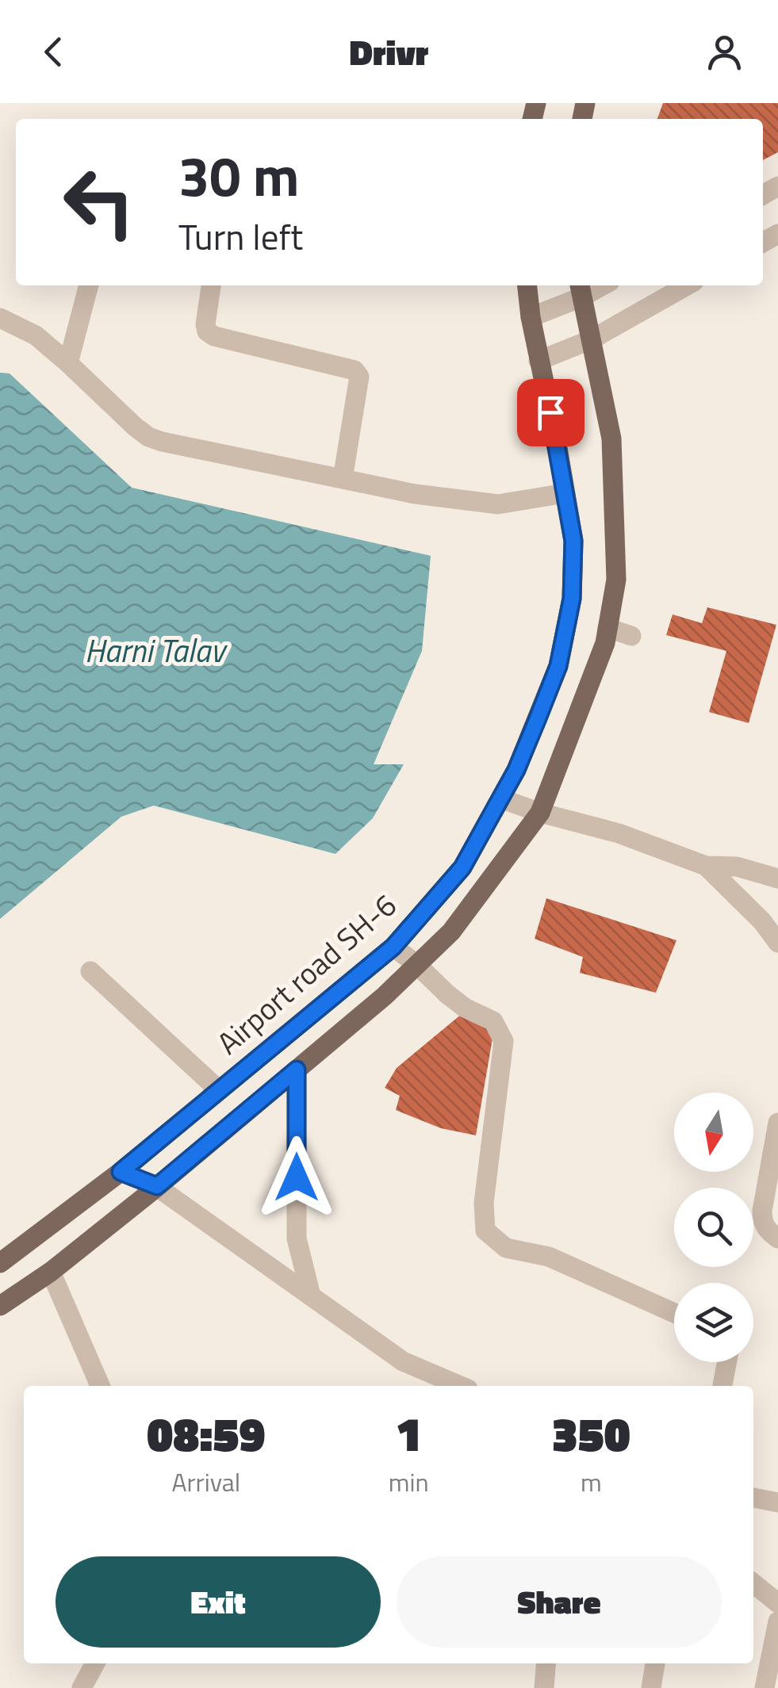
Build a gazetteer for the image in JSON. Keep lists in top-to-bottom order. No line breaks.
{"streets":{"main road":["Airport road SH-6"]},"water":["Harni Talav"],"north":"bottom","page":{"header":"Drivr","turn":["30 m","Turn left"],"eta":["08:59","Arrival","1","min","350","m"],"buttons":["Exit","Share"]}}
